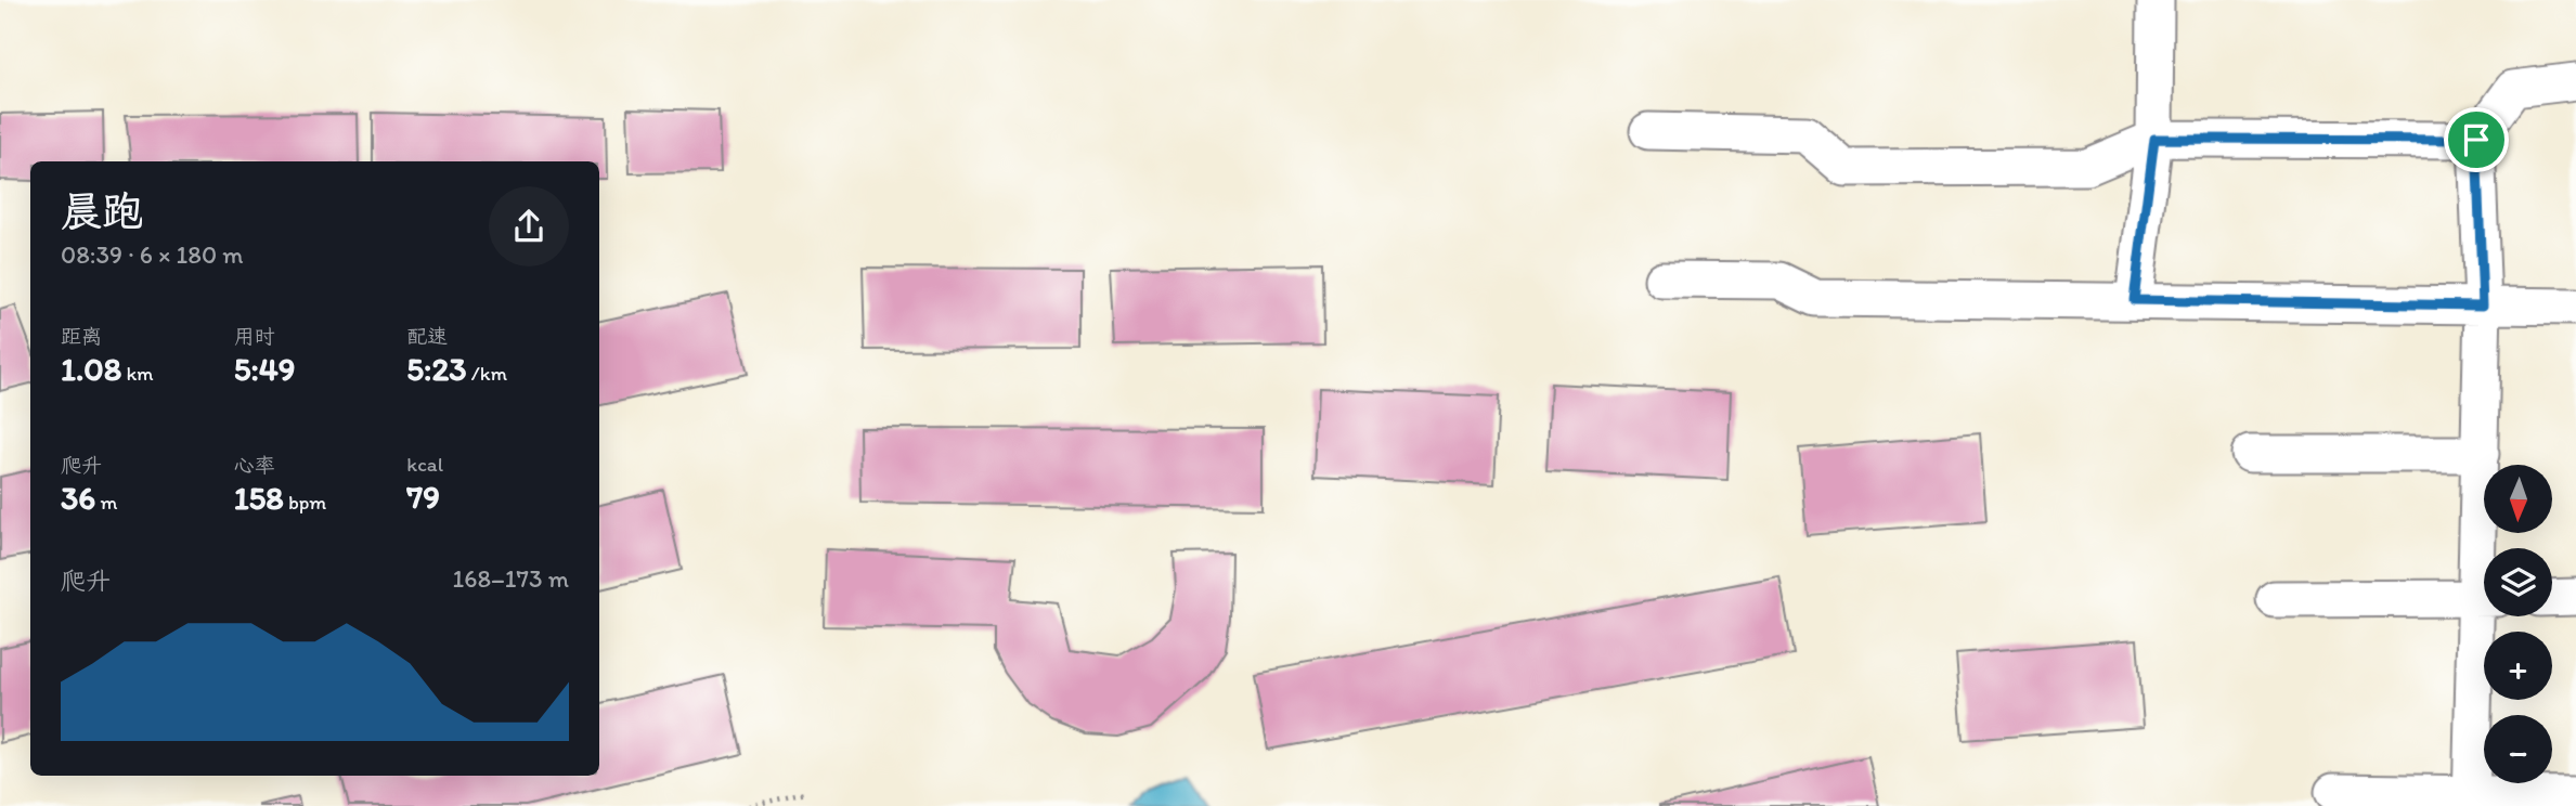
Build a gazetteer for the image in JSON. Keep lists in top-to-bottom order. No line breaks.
{"north":"bottom","page":{"heading":["晨跑","08:39 · 6 × 180 m"],"stats":[["距离","1.08 km"],["用时","5:49"],["配速","5:23 /km"],["爬升","36 m"],["心率","158 bpm"],["kcal","79"]],"map_buttons":["+","−"],"chart":["爬升","168–173 m"]}}
